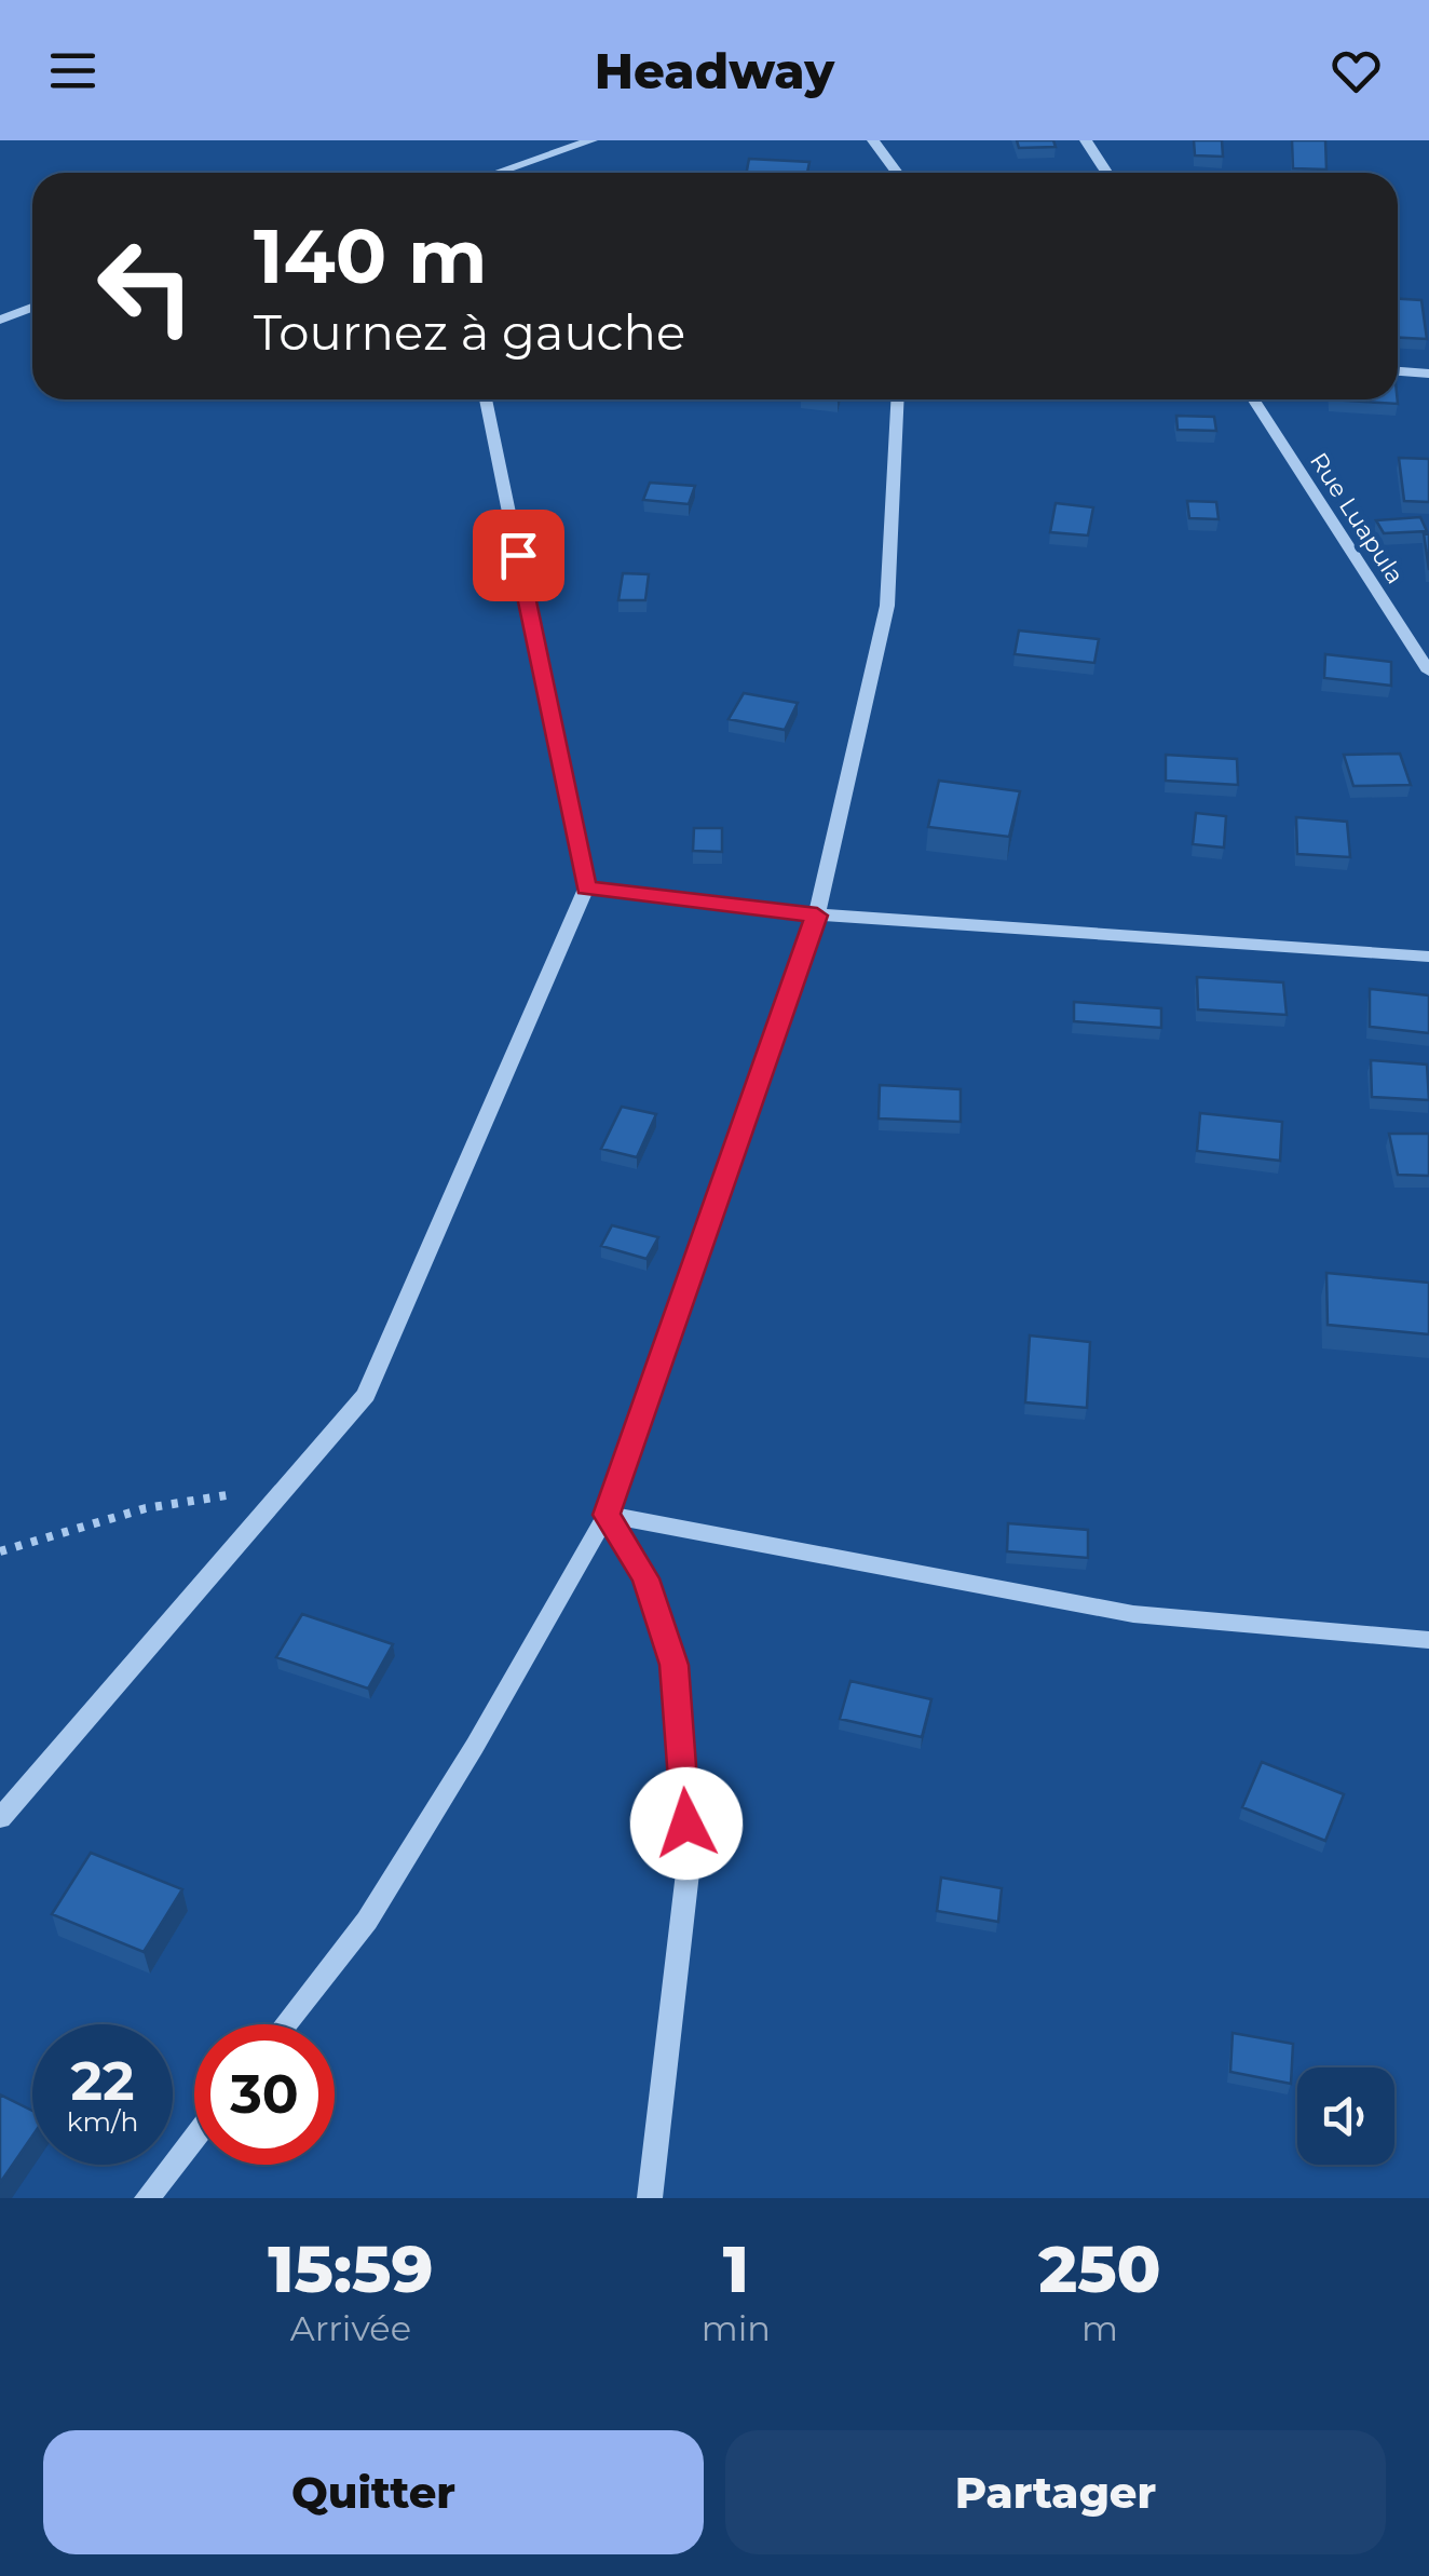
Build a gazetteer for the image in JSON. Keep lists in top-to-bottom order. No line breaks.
{"streets":{"street":["Rue Luapula"]},"page":{"header":"Headway","turn":["140 m","Tournez à gauche"],"speed":"22 km/h","limit":"30","eta":["15:59","Arrivée","1","min","250","m"],"buttons":["Quitter","Partager"]}}
